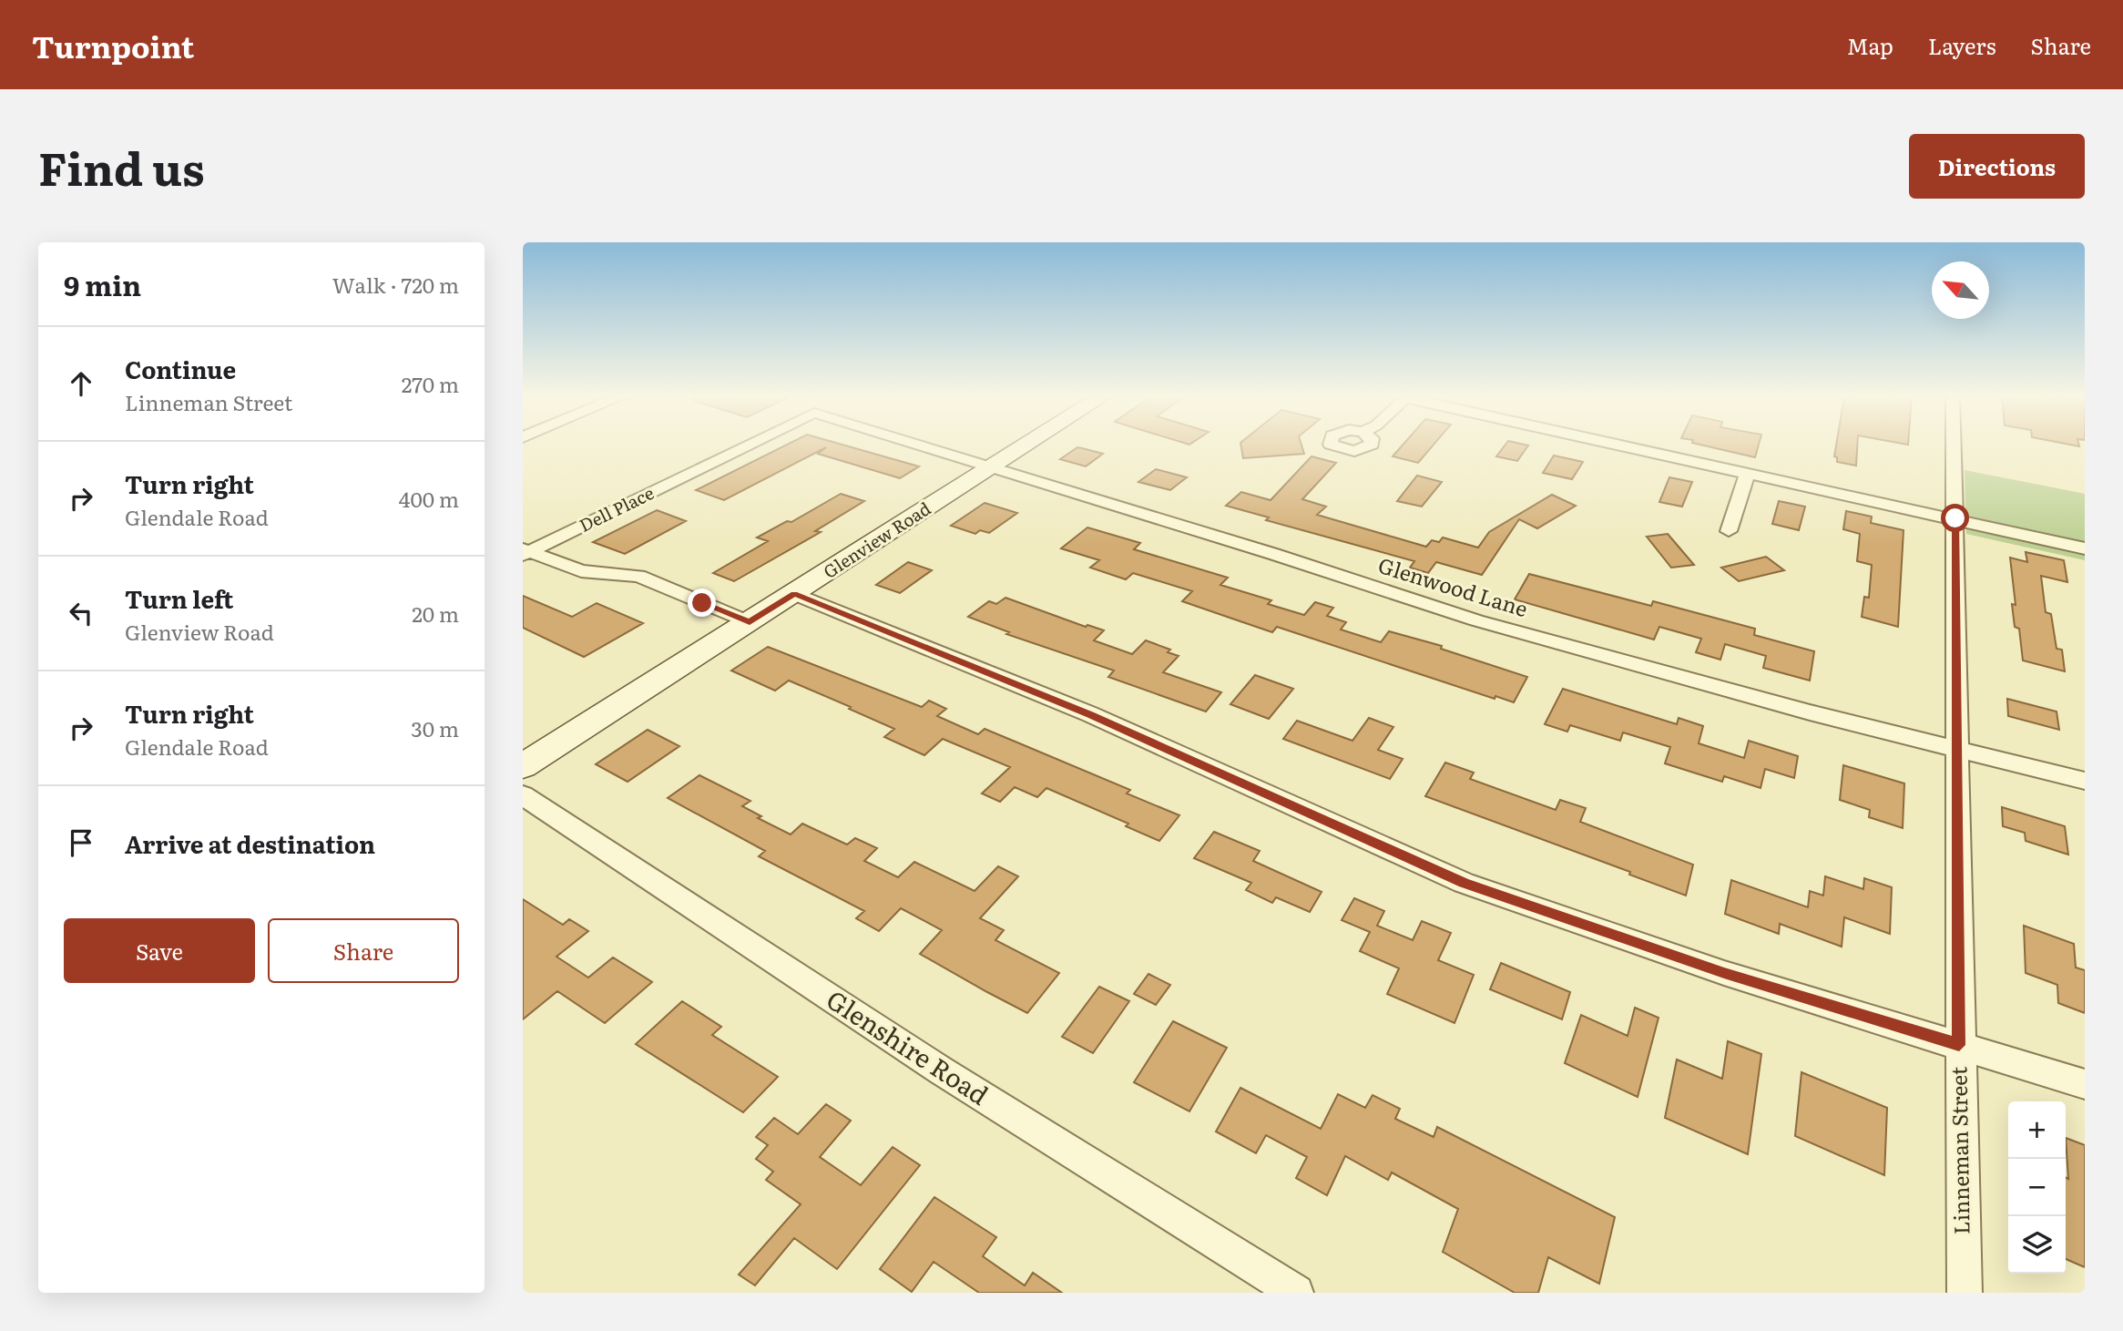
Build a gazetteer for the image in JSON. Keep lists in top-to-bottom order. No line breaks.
{"streets":{"main road":["Glenview Road"],"street":["Dell Place","Glenwood Lane","Glenshire Road","Linneman Street"]},"crossings":[["Glenview Road","Glenwood Lane"],["Glenwood Lane","Linneman Street"]],"north":"top left","page":{"header":"Turnpoint","nav":["Map","Layers","Share"],"title":"Find us","buttons":["Directions",["Save","Share"]],"heading":["9 min","Walk · 720 m"],"list":[["Continue","Linneman Street","270 m"],["Turn right","Glendale Road","400 m"],["Turn left","Glenview Road","20 m"],["Turn right","Glendale Road","30 m"],"Arrive at destination"],"map_buttons":["+","−"]}}
